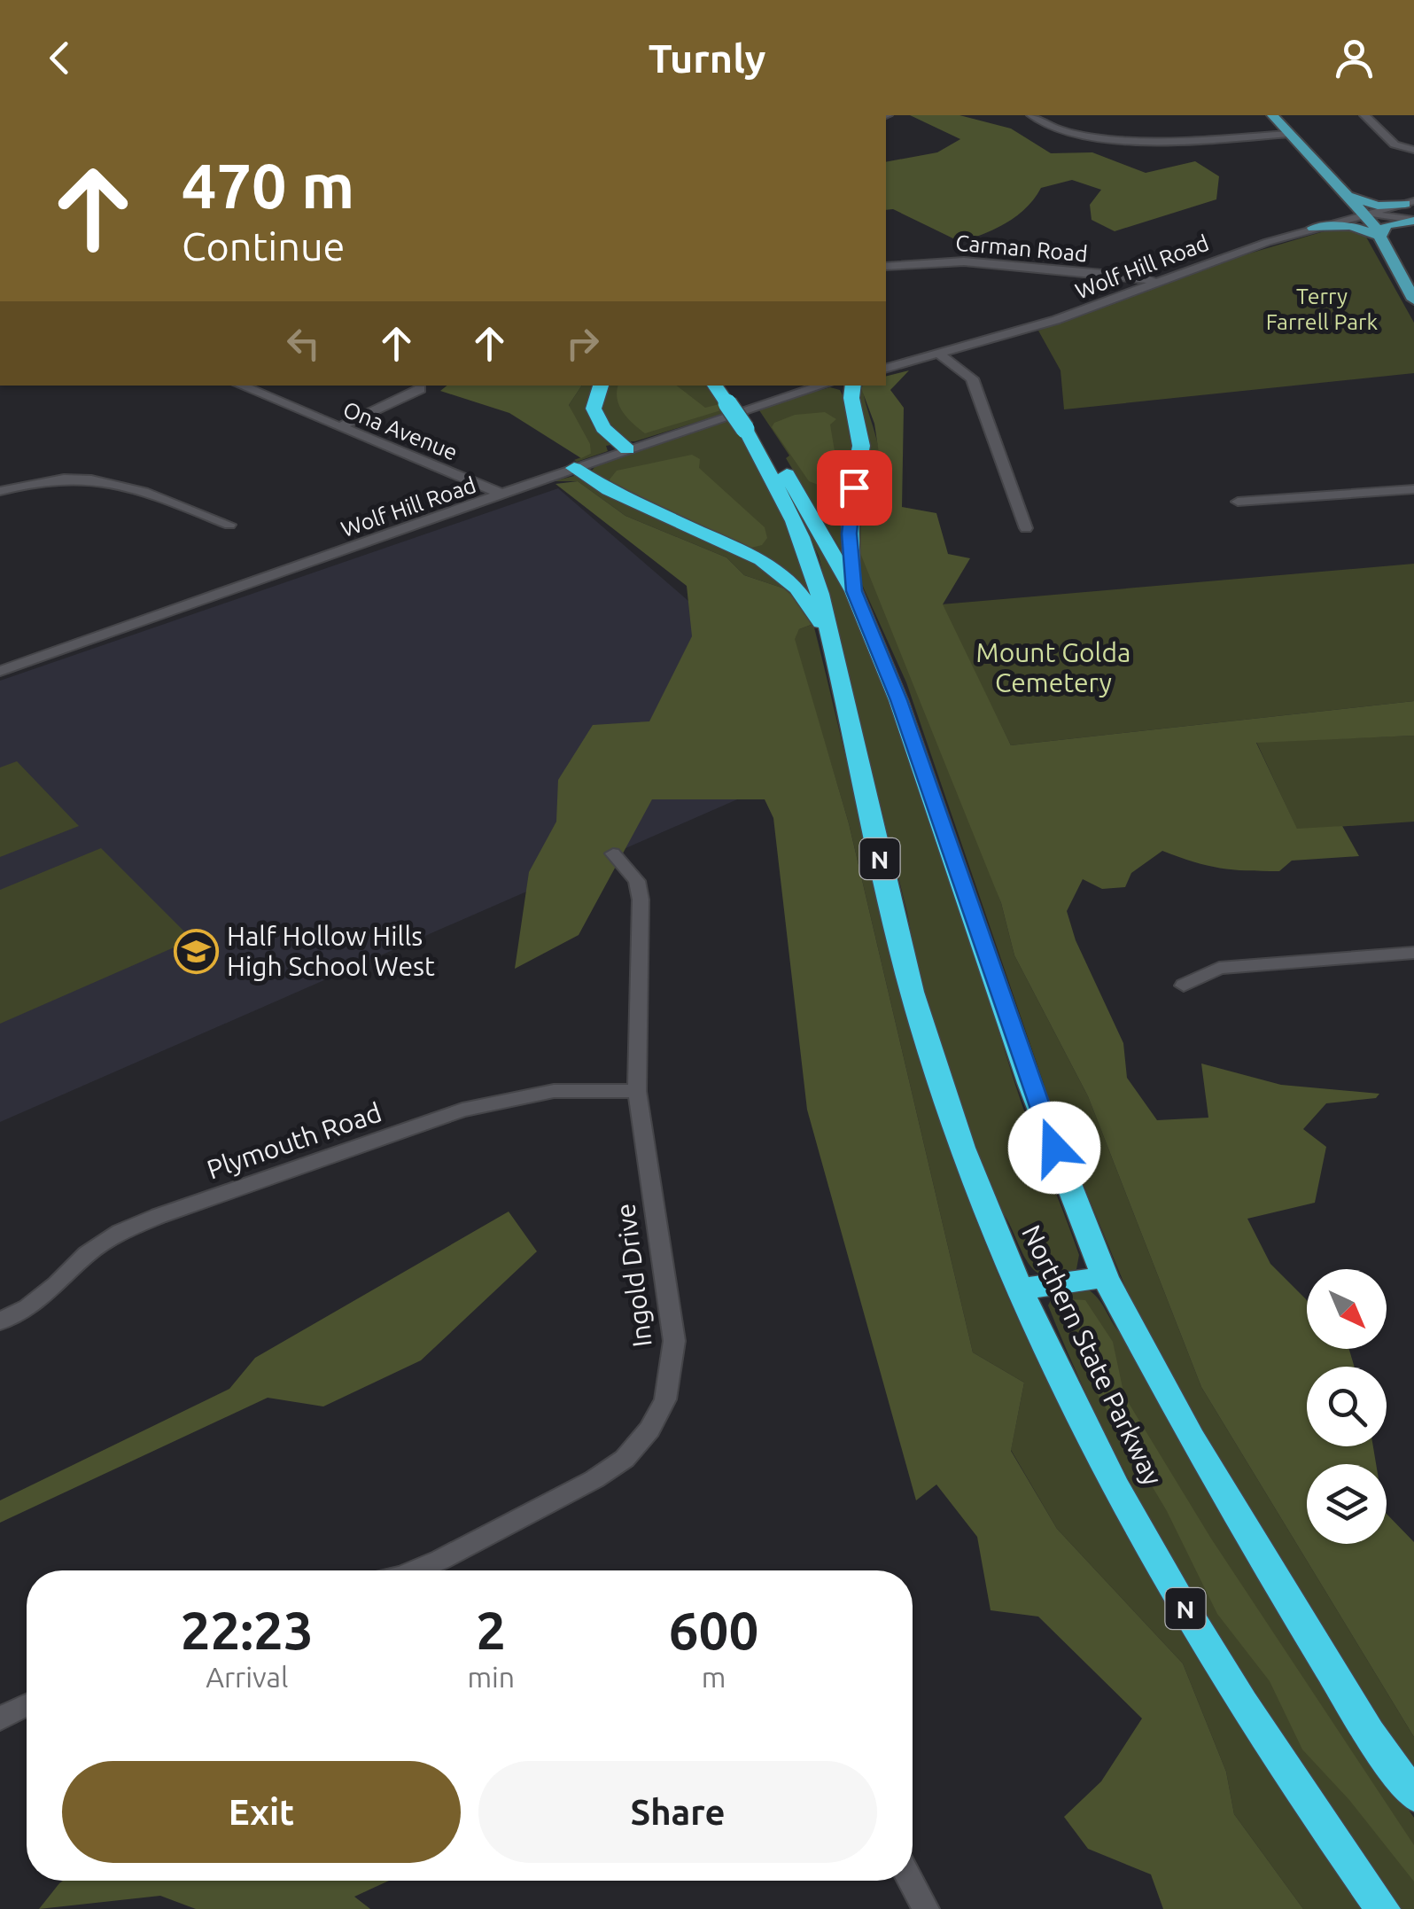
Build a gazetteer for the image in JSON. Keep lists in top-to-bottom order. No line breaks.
{"streets":{"highway":["N","Northern State Parkway"],"street":["Carman Road","Wolf Hill Road","Ona Avenue","Plymouth Road","Ingold Drive"]},"crossings":[["Carman Road","Wolf Hill Road"],["Wolf Hill Road","Ona Avenue"],["Plymouth Road","Ingold Drive"]],"parks":["Terry Farrell Park","Mount Golda Cemetery"],"places":{"school or university":["Half Hollow Hills High School West"]},"north":"bottom right","page":{"header":"Turnly","turn":["470 m","Continue"],"eta":["22:23","Arrival","2","min","600","m"],"buttons":["Exit","Share"]}}
